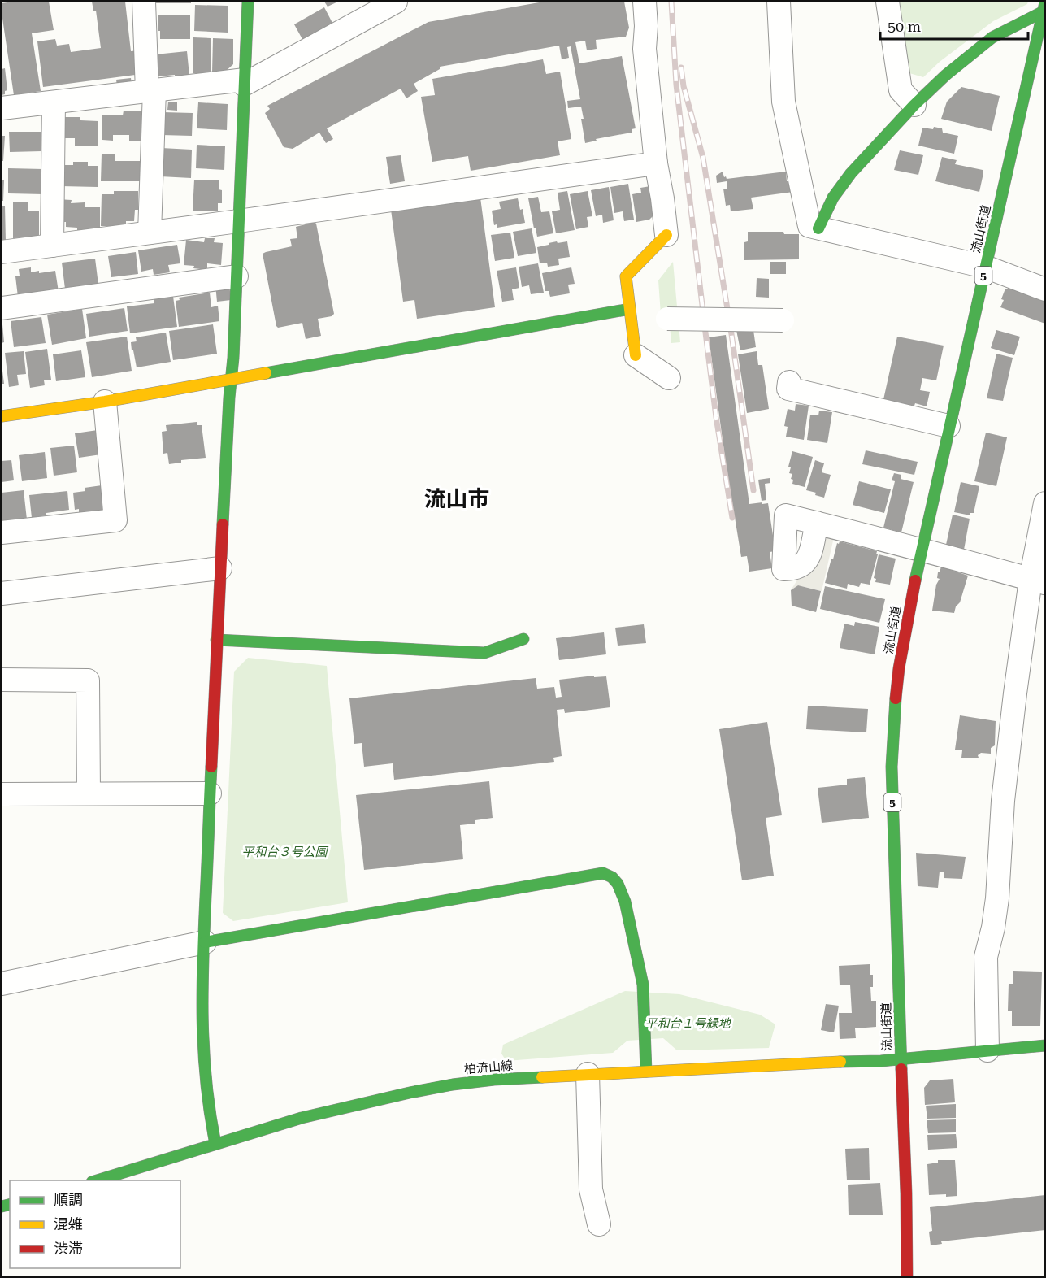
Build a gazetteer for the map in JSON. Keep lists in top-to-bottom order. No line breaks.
{"streets":{"street":["流山街道","5","柏流山線"]},"crossings":[["流山街道","柏流山線"]],"districts":["流山市"],"parks":["平和台３号公園","平和台１号緑地"],"legend":["順調","混雑","渋滞"],"scale_bar":"50 m"}
